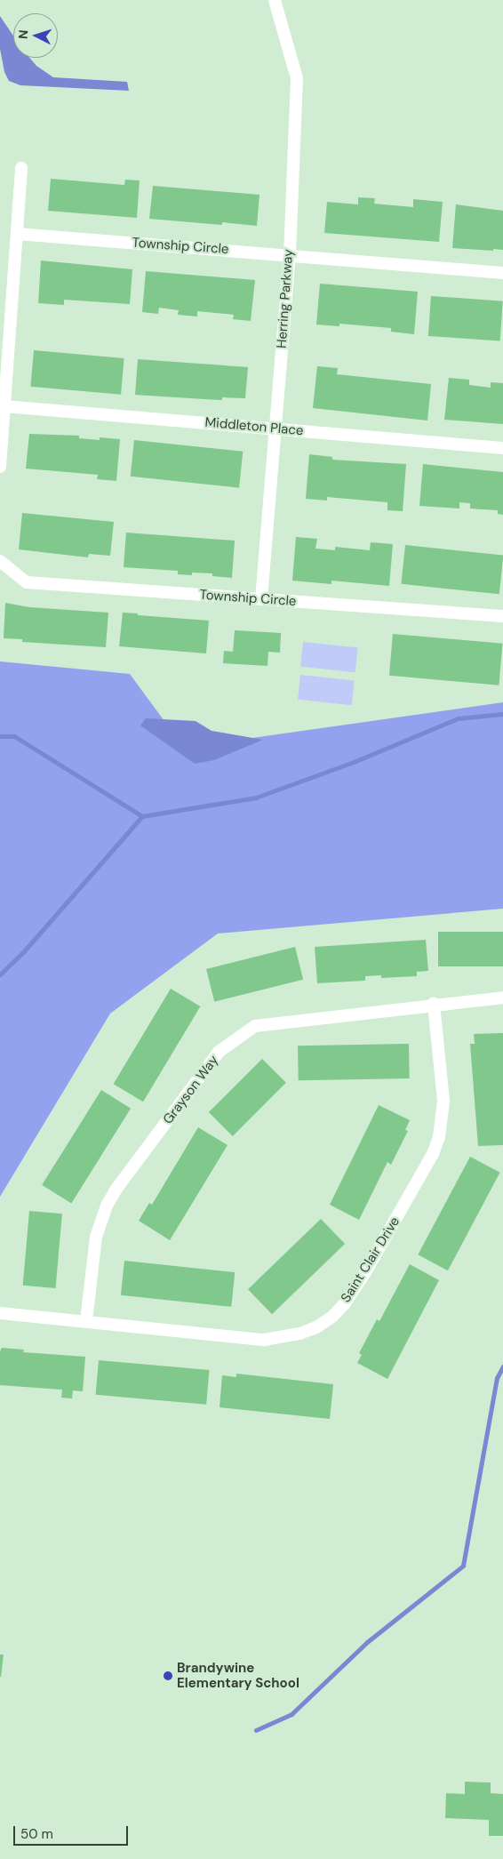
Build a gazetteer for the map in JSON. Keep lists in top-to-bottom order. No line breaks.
{"streets":{"street":["Township Circle","Herring Parkway","Middleton Place","Grayson Way","Saint Clair Drive"]},"crossings":[["Township Circle","Herring Parkway"],["Herring Parkway","Middleton Place"],["Grayson Way","Saint Clair Drive"]],"places":["Brandywine Elementary School"],"scale_bar":"50 m","north":"left"}
